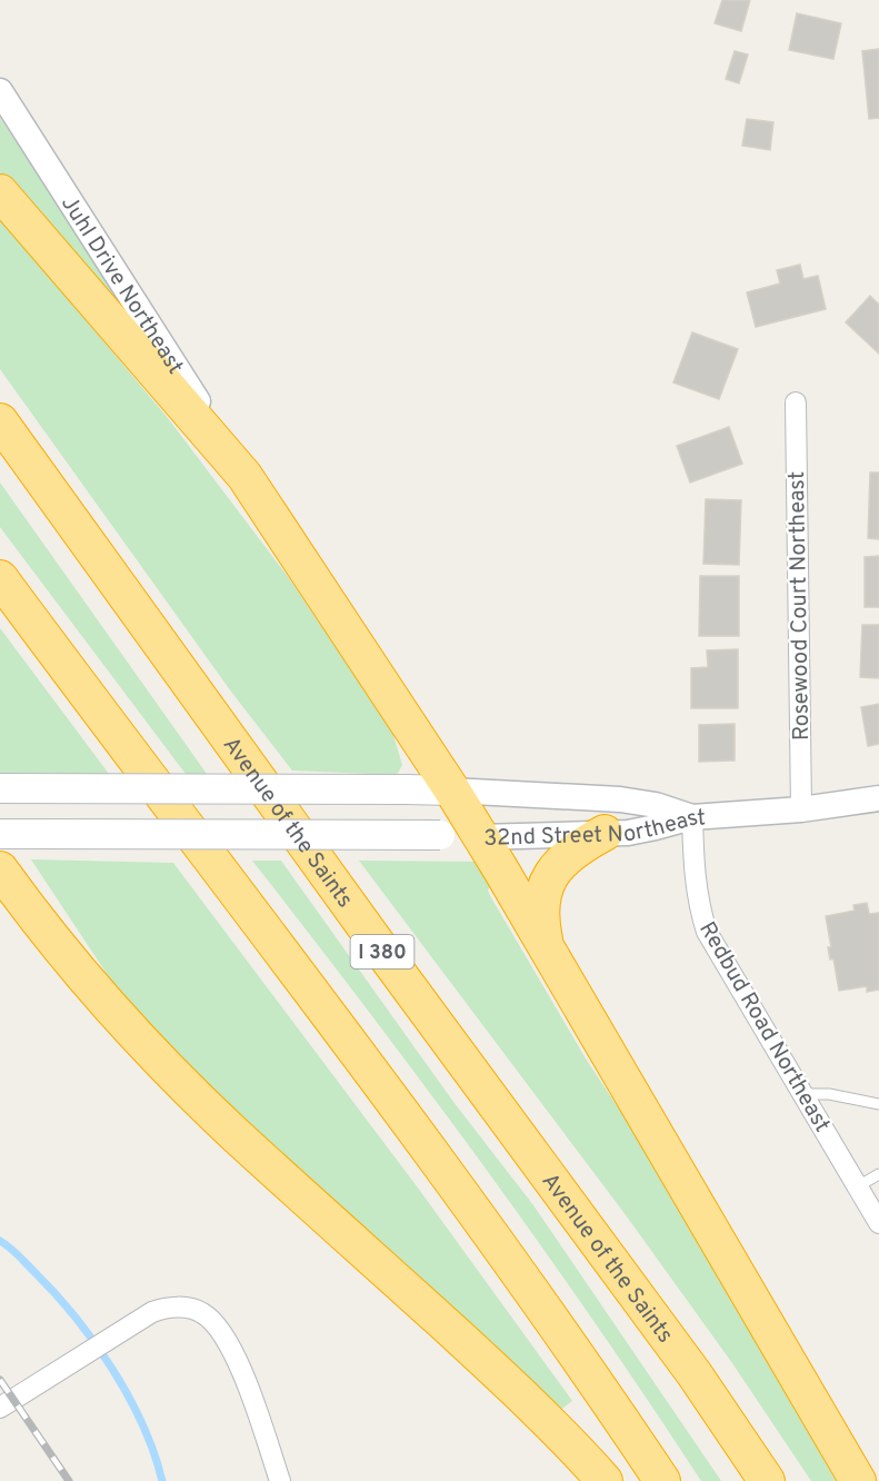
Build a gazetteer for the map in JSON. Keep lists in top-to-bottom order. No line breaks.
{"streets":{"highway":["Avenue of the Saints","I 380"],"main road":["32nd Street Northeast"],"street":["Juhl Drive Northeast","Rosewood Court Northeast","Redbud Road Northeast"]},"crossings":[["32nd Street Northeast","Redbud Road Northeast"]]}
